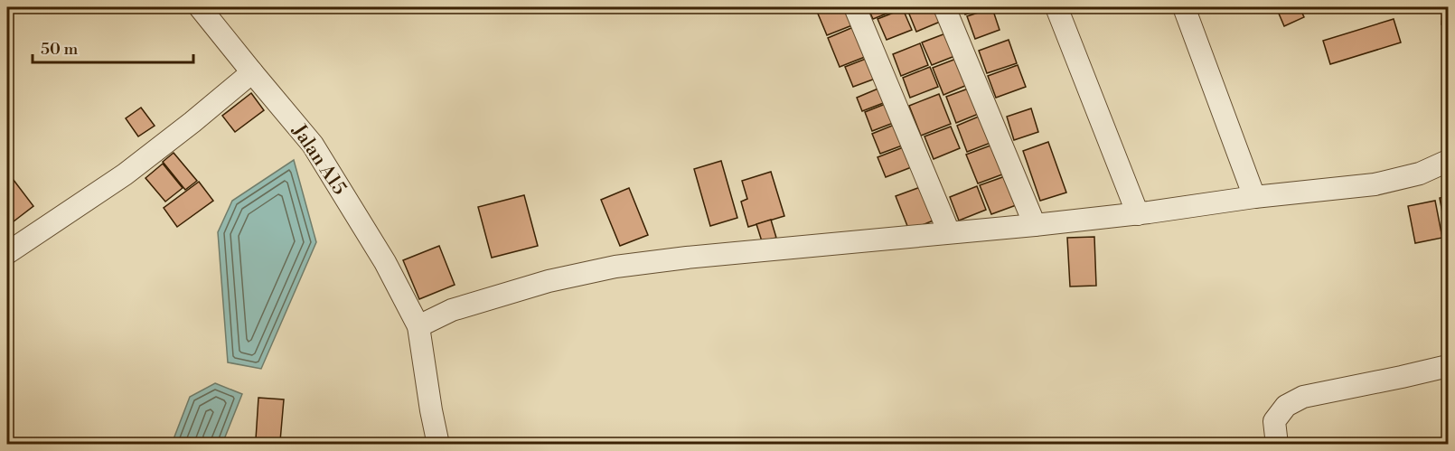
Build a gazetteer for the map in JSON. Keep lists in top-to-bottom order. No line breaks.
{"streets":{"street":["Jalan A15"]},"scale_bar":"50 m"}
